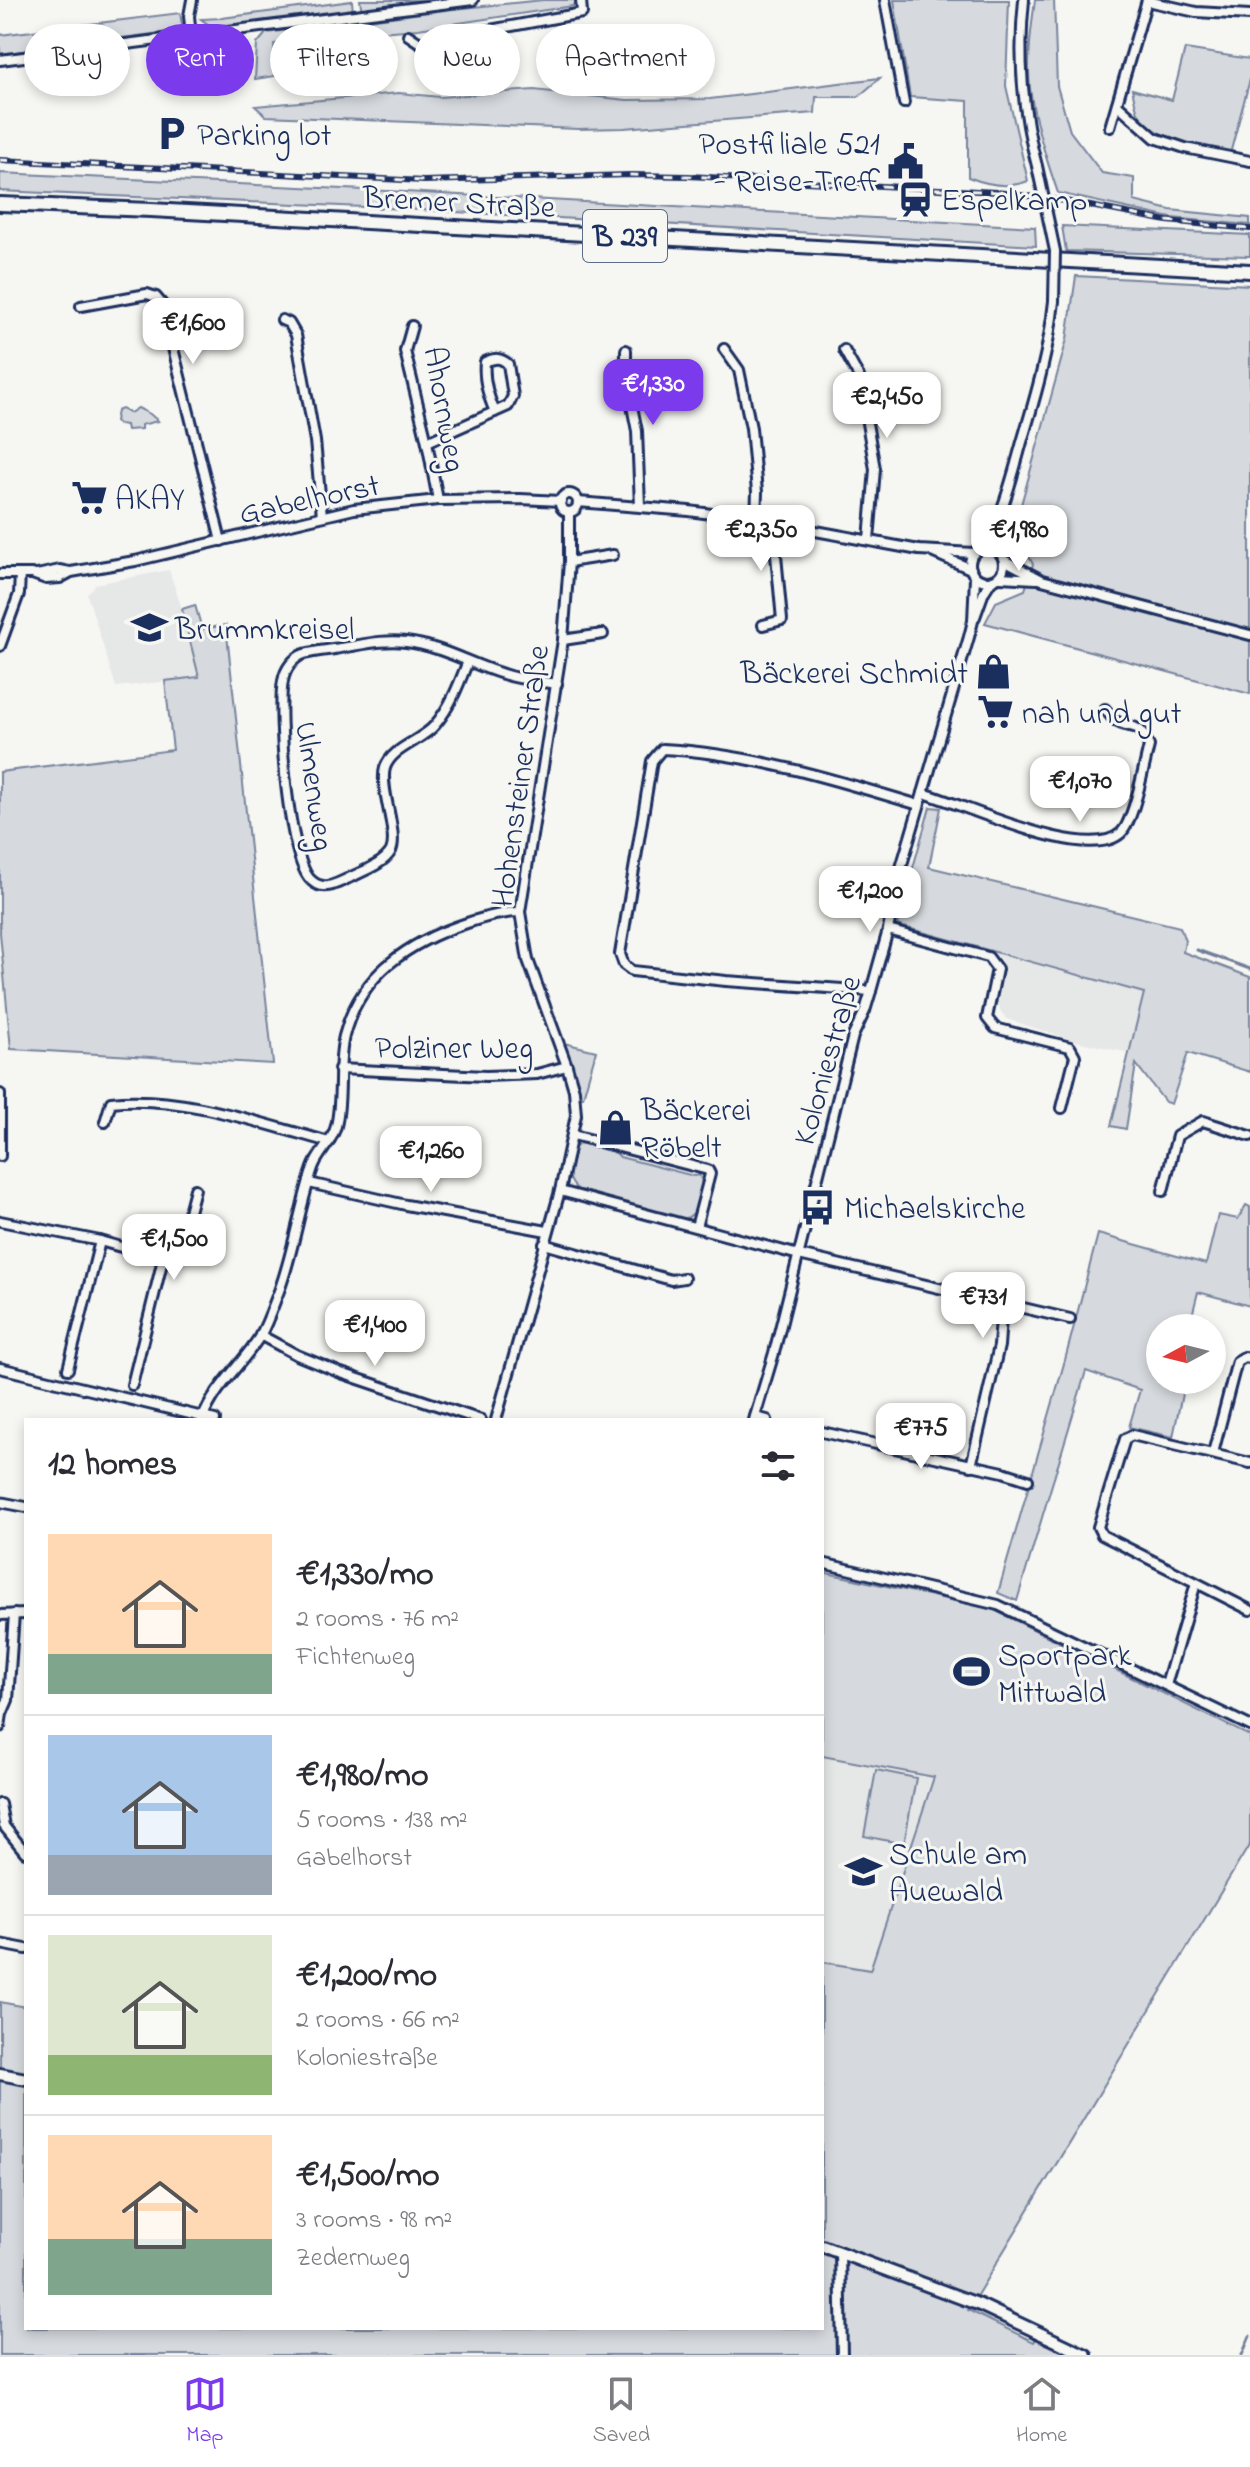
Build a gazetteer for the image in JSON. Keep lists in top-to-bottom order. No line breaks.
{"streets":{"main road":["Bremer Straße","B 239"],"street":["Ahornweg","Gabelhorst","Hohensteiner Straße","Ulmenweg","Polziner Weg","Koloniestraße"]},"crossings":[["Ahornweg","Gabelhorst"],["Gabelhorst","Hohensteiner Straße"],["Hohensteiner Straße","Ulmenweg"],["Hohensteiner Straße","Polziner Weg"]],"places":{"parking":["Parking lot"],"public building":["Postfiliale 521 - Reise-Treff"],"station":["Espelkamp"],"supermarket":["AKAY","nah und gut"],"school or university":["Brummkreisel","Schule am Auewald"],"shop":["Bäckerei Schmidt","Bäckerei Röbelt"],"bus stop":["Michaelskirche"],"sports":["Sportpark Mittwald"]},"north":"left","page":{"chip":["Buy","Rent","Filters","New","Apartment"],"price":["€1,600","€1,330","€2,450","€2,350","€1,980","€1,070","€1,200","€1,260","€1,500","€731","€1,400","€775"],"heading":"12 homes","list":[{"name":"€1,330/mo","note":"2 rooms · 76 m² · Fichtenweg"},{"name":"€1,980/mo","note":"5 rooms · 138 m² · Gabelhorst"},{"name":"€1,200/mo","note":"2 rooms · 66 m² · Koloniestraße"},{"name":"€1,500/mo","note":"3 rooms · 98 m² · Zedernweg"}],"tabs":["Map","Saved","Home"]}}
